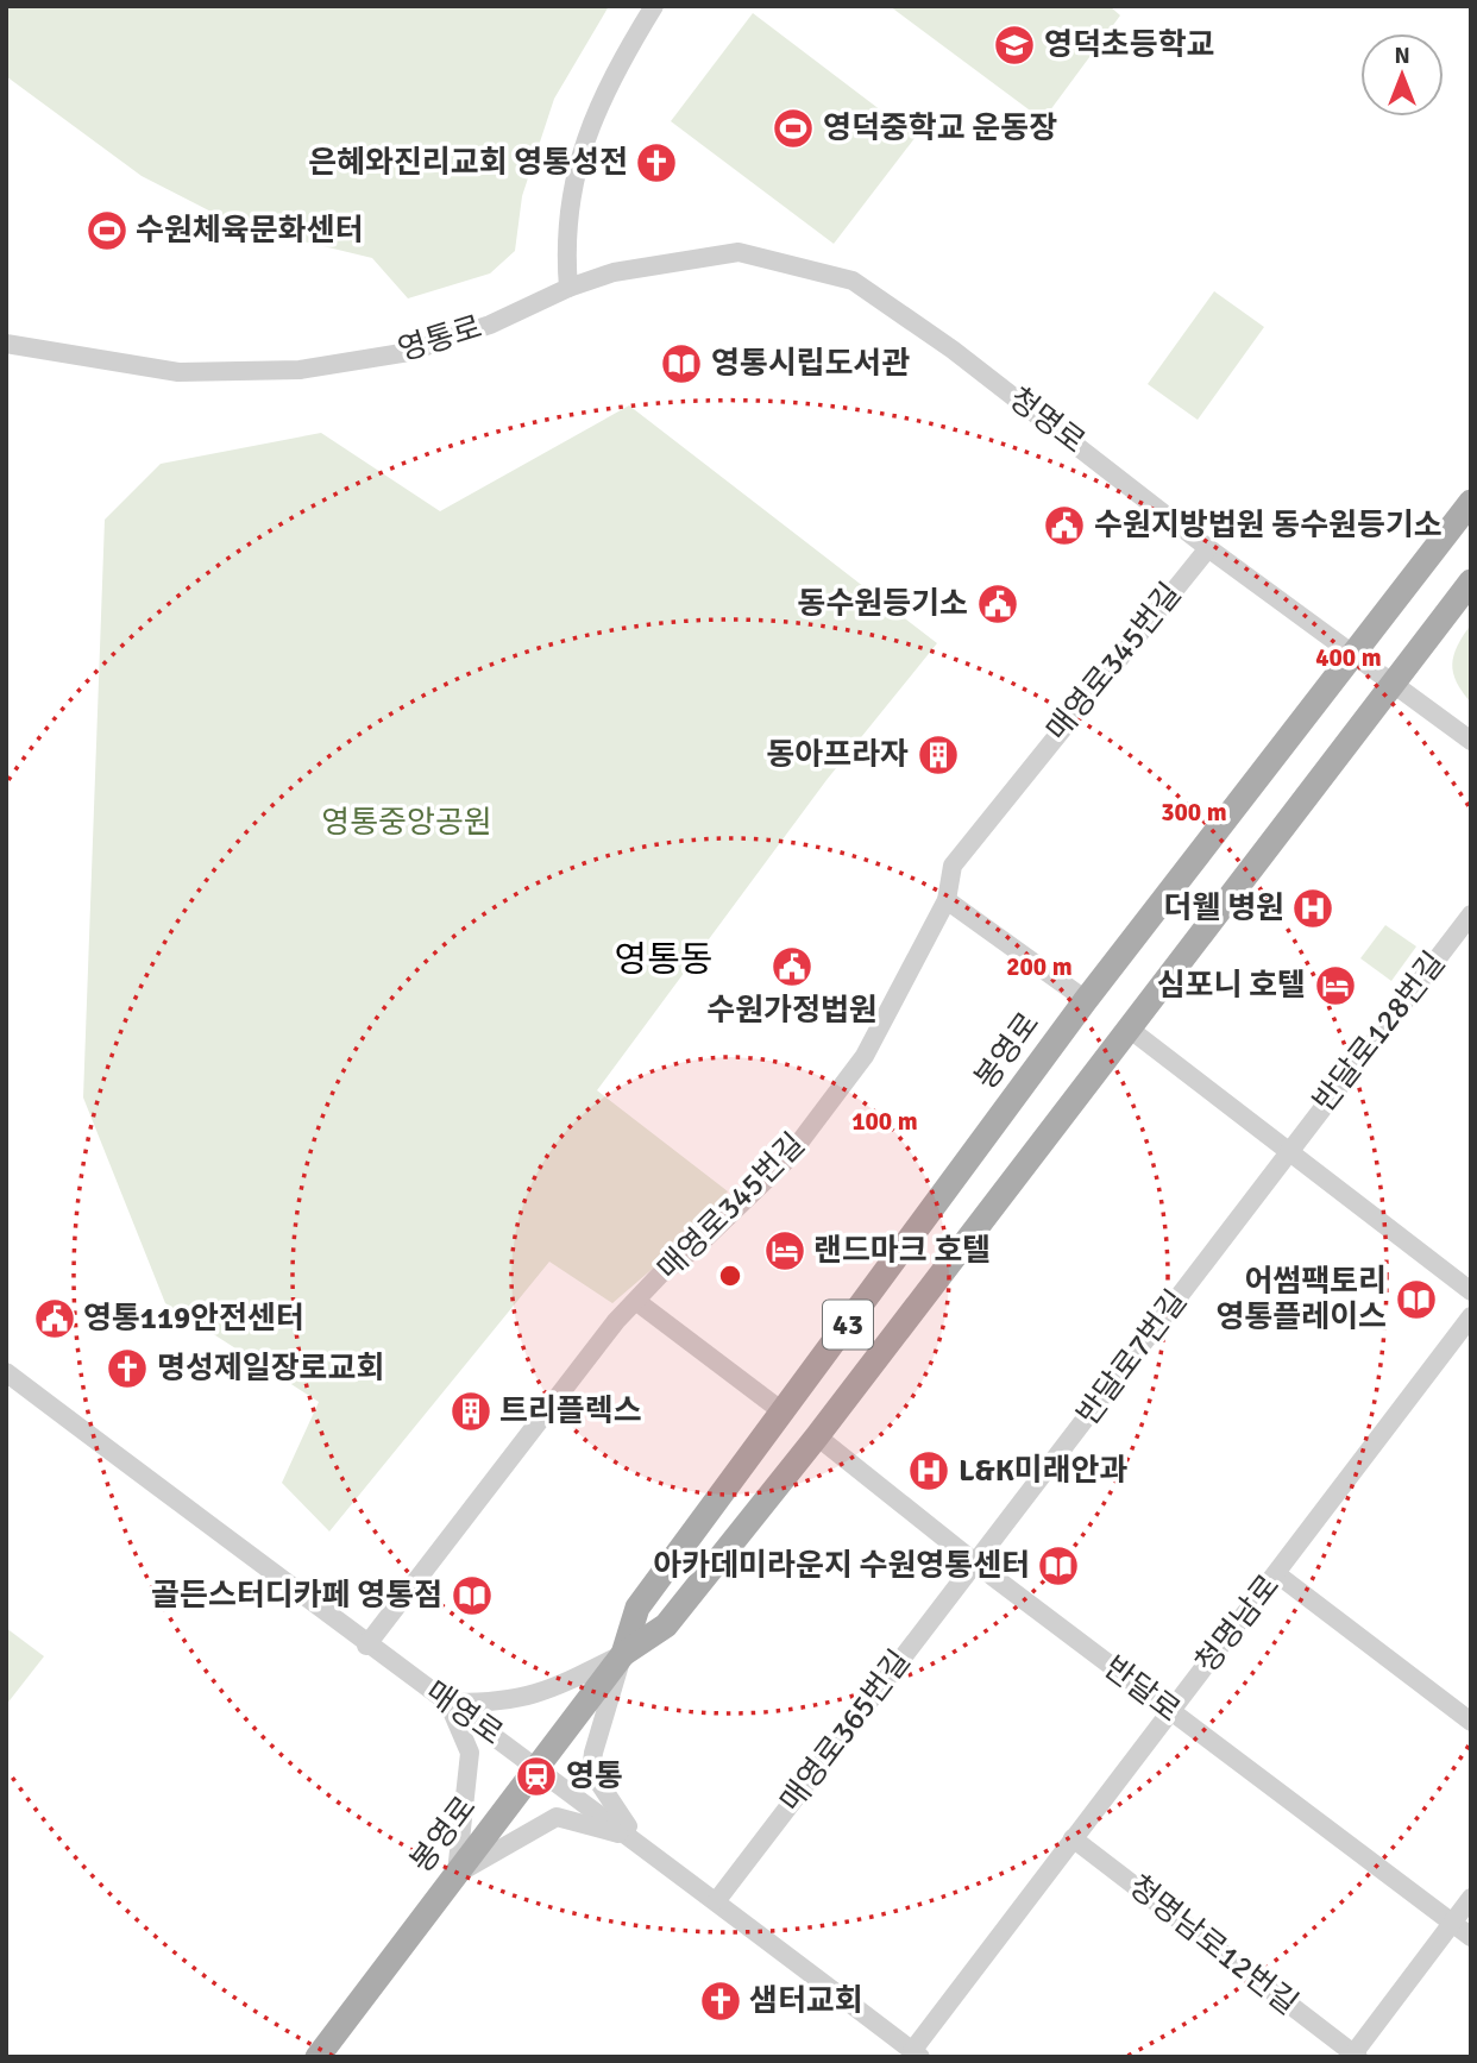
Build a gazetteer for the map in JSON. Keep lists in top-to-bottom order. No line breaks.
{"streets":{"main road":["봉영로","43"],"street":["영통로","청명로","매영로345번길","반달로128번길","반달로7번길","청명남로","반달로","매영로","매영로365번길","청명남로12번길"]},"crossings":[["영통로","청명로"],["청명로","매영로345번길"],["청명로","봉영로"],["매영로345번길","매영로"],["반달로128번길","반달로7번길"],["봉영로","반달로"],["봉영로","매영로"],["반달로7번길","반달로"],["반달로7번길","매영로365번길"],["청명남로","반달로"],["청명남로","매영로"],["청명남로","청명남로12번길"],["반달로","매영로365번길"],["매영로","매영로365번길"]],"districts":["영통동"],"parks":["영통중앙공원"],"places":{"school or university":["영덕초등학교"],"sports":["영덕중학교 운동장","수원체육문화센터"],"church":["은혜와진리교회 영통성전","명성제일장로교회","샘터교회"],"library":["영통시립도서관","어썸팩토리 영통플레이스","아카데미라운지 수원영통센터","골든스터디카페 영통점"],"public building":["수원지방법원 동수원등기소","동수원등기소","수원가정법원","영통119안전센터"],"building":["동아프라자","트리플렉스"],"hospital":["더웰 병원","L&K미래안과"],"hotel":["심포니 호텔","랜드마크 호텔"],"station":["영통"]},"north":"top","rings":["400 m","300 m","200 m","100 m"]}
